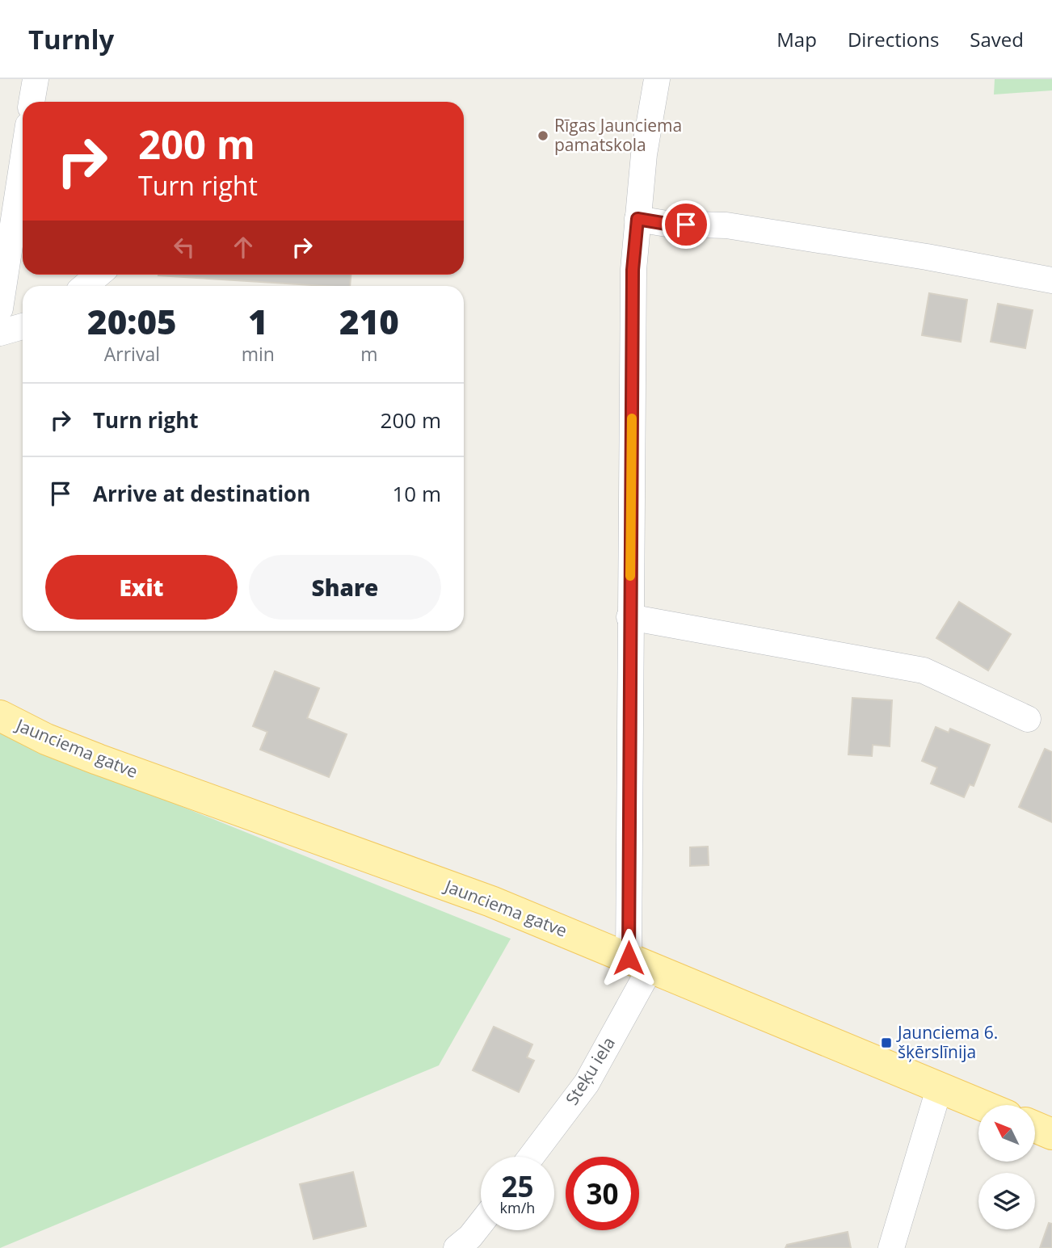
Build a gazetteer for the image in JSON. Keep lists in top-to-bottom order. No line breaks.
{"streets":{"main road":["Jaunciema gatve"],"street":["Steķu iela"]},"crossings":[["Jaunciema gatve","Steķu iela"]],"places":{"other":["Rīgas Jaunciema pamatskola"],"transit":["Jaunciema 6. šķērslīnija"]},"north":"top left","page":{"header":"Turnly","nav":["Map","Directions","Saved"],"turn":["200 m","Turn right"],"eta":["20:05","Arrival","1","min","210","m"],"list":[{"name":"Turn right","value":"200 m"},{"name":"Arrive at destination","value":"10 m"}],"buttons":["Exit","Share"],"speed":"25 km/h","limit":"30"}}
